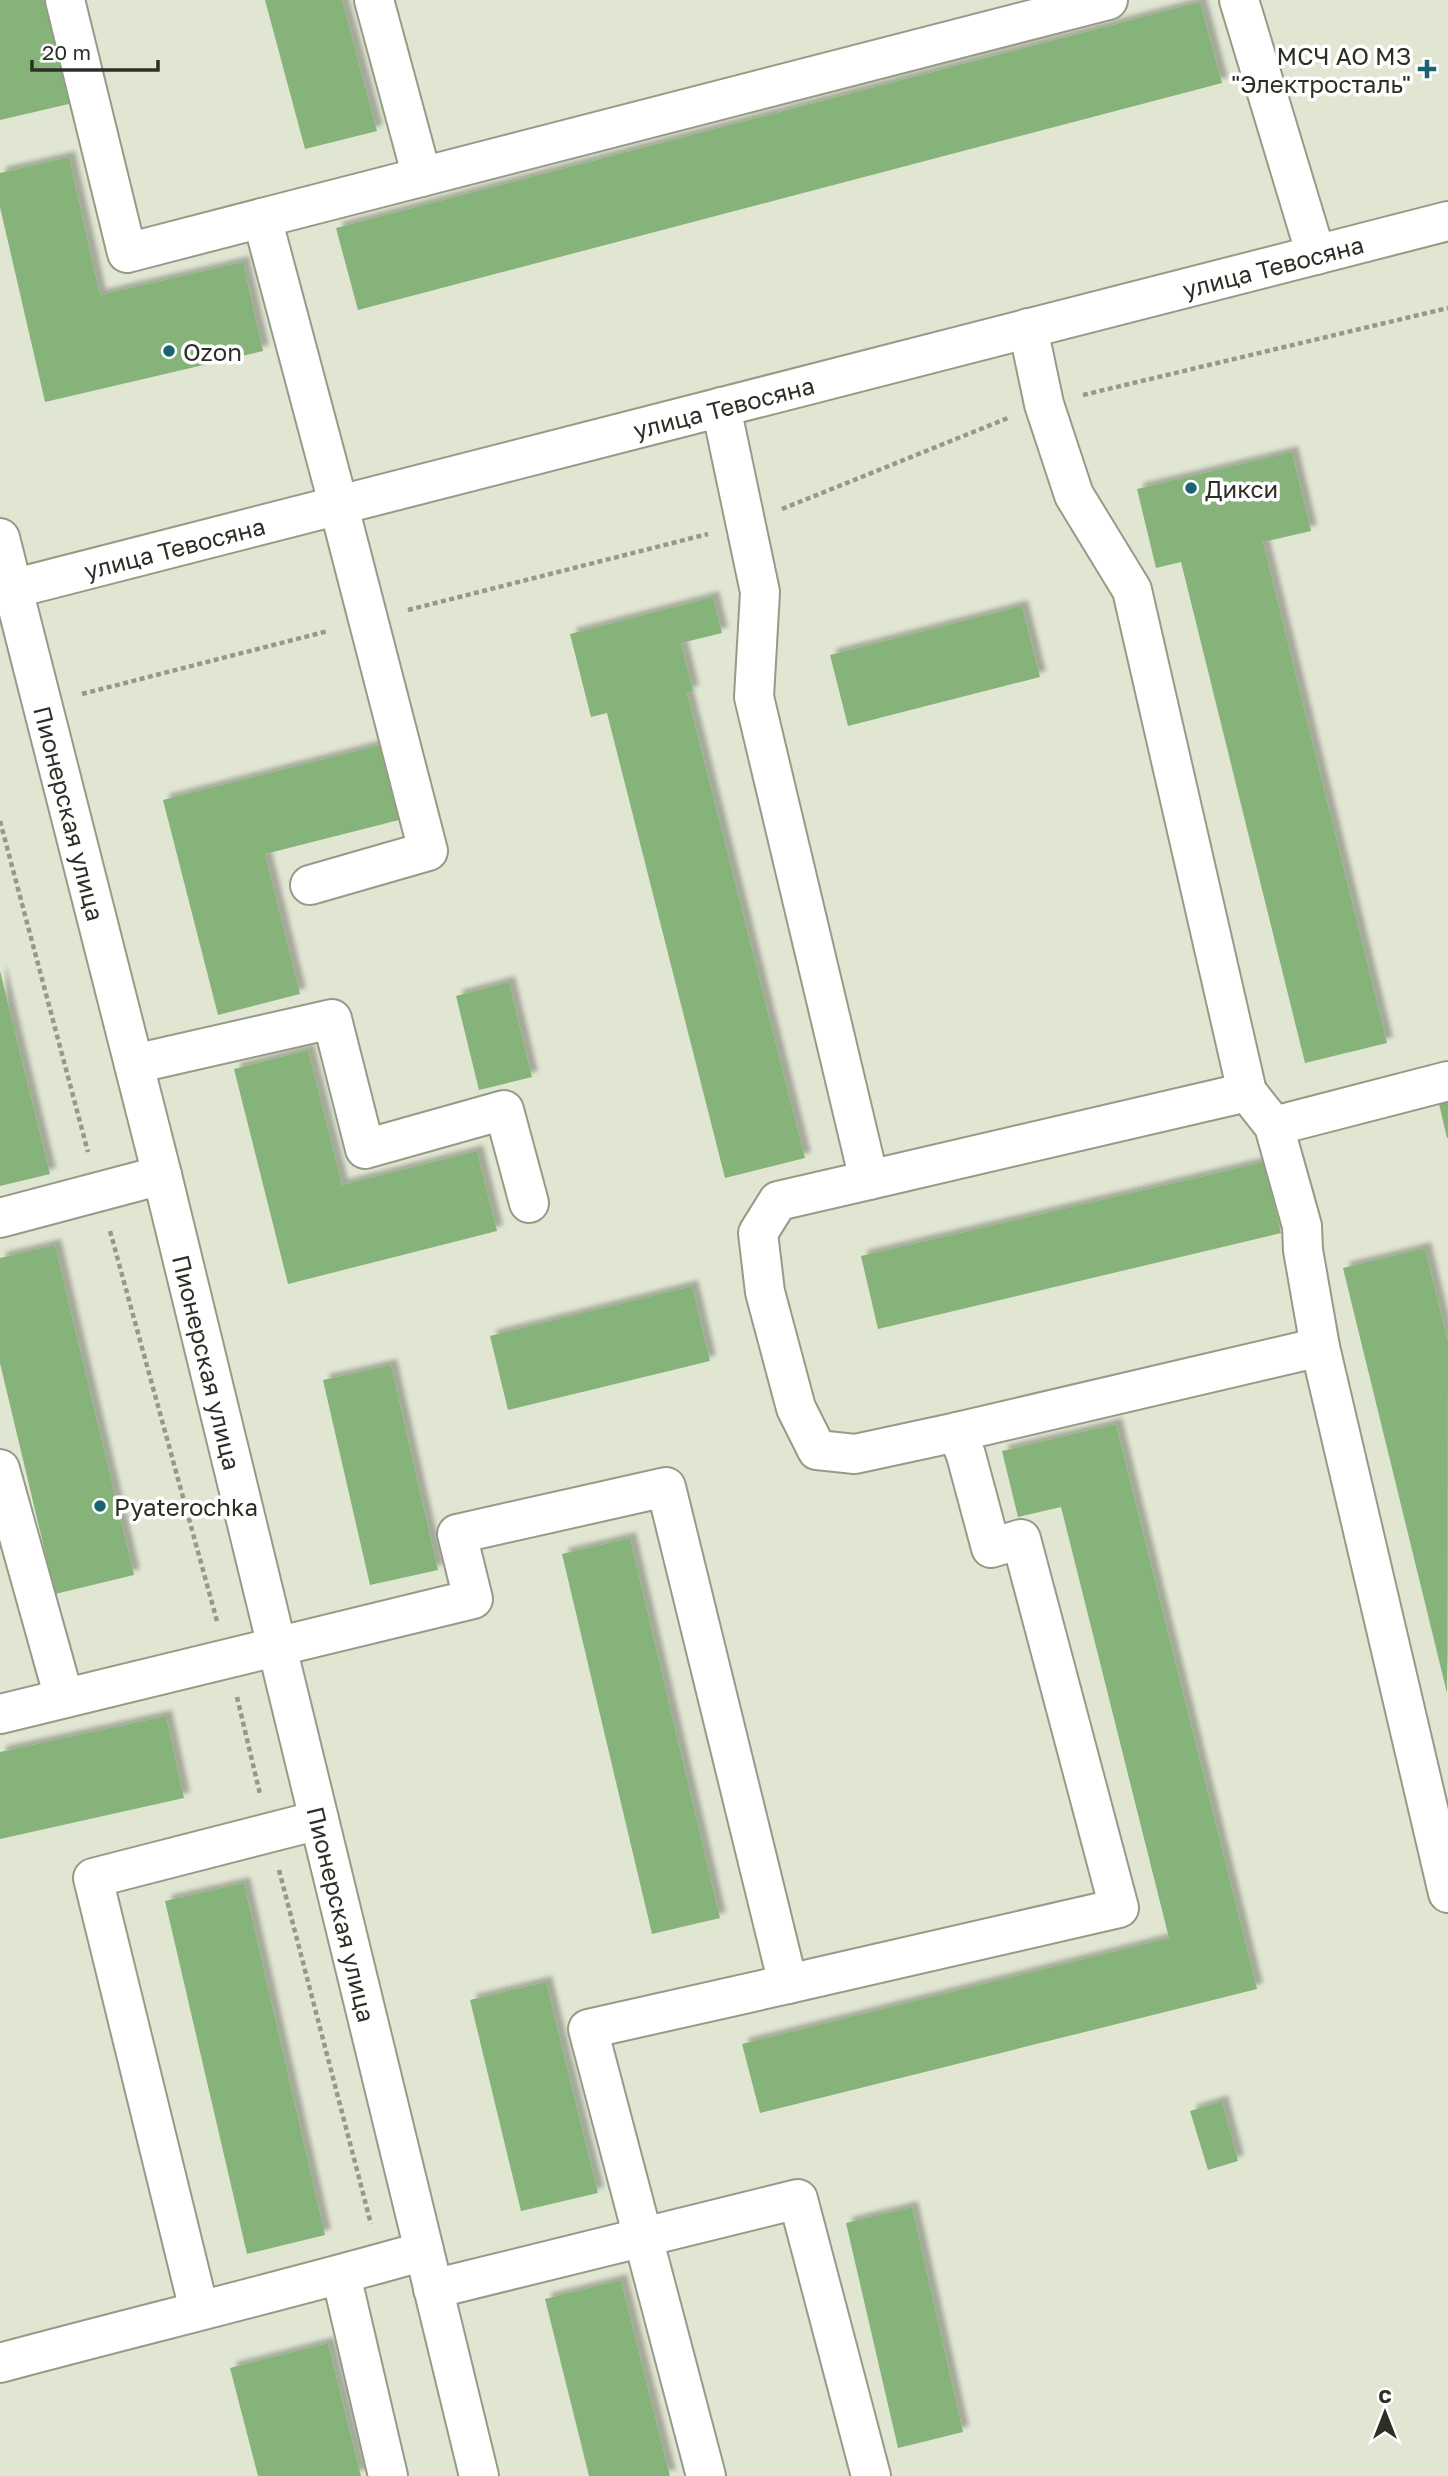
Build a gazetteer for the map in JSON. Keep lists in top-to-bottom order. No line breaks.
{"streets":{"street":["улица Тевосяна","Пионерская улица"]},"crossings":[["улица Тевосяна","Пионерская улица"]],"places":{"health":["МСЧ АО МЗ \"Электросталь\""],"other":["Ozon","Дикси","Pyaterochka"]},"scale_bar":"20 m","north":"top"}
